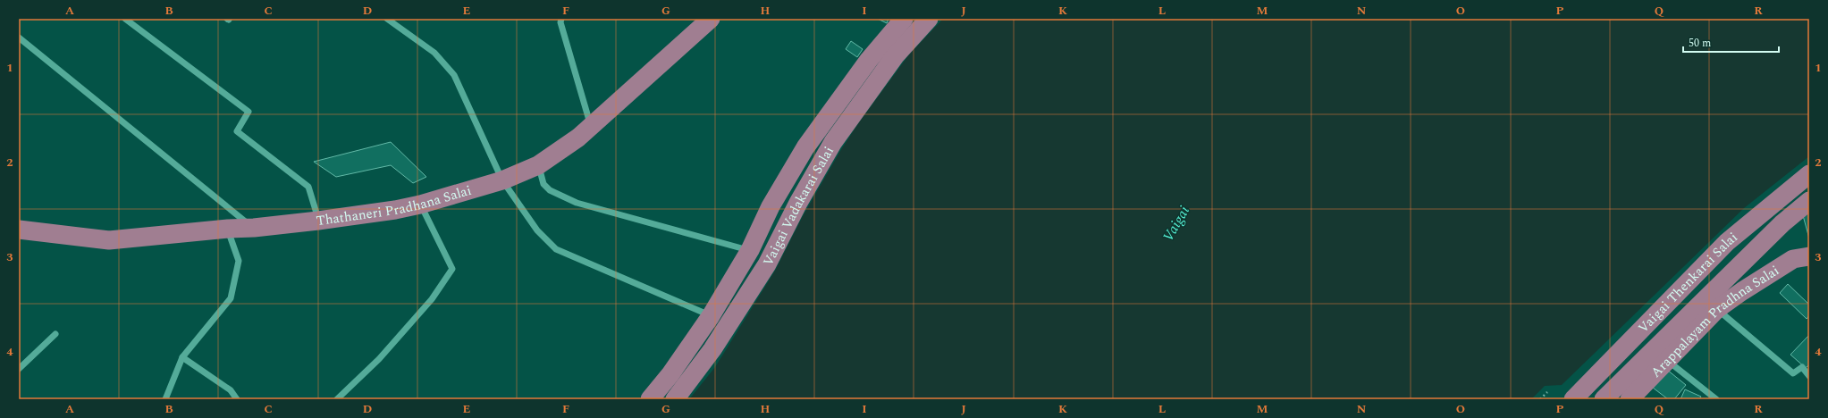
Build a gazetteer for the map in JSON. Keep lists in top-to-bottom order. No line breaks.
{"streets":{"main road":["Thathaneri Pradhana Salai","Vaigai Vadakarai Salai","Vaigai Thenkarai Salai","Arappalayam Pradhna Salai"]},"water":["Vaigai"],"scale_bar":"50 m","grid":{"columns":["A","B","C","D","E","F","G","H","I","J","K","L","M","N","O","P","Q","R"],"rows":["1","2","3","4"]}}
